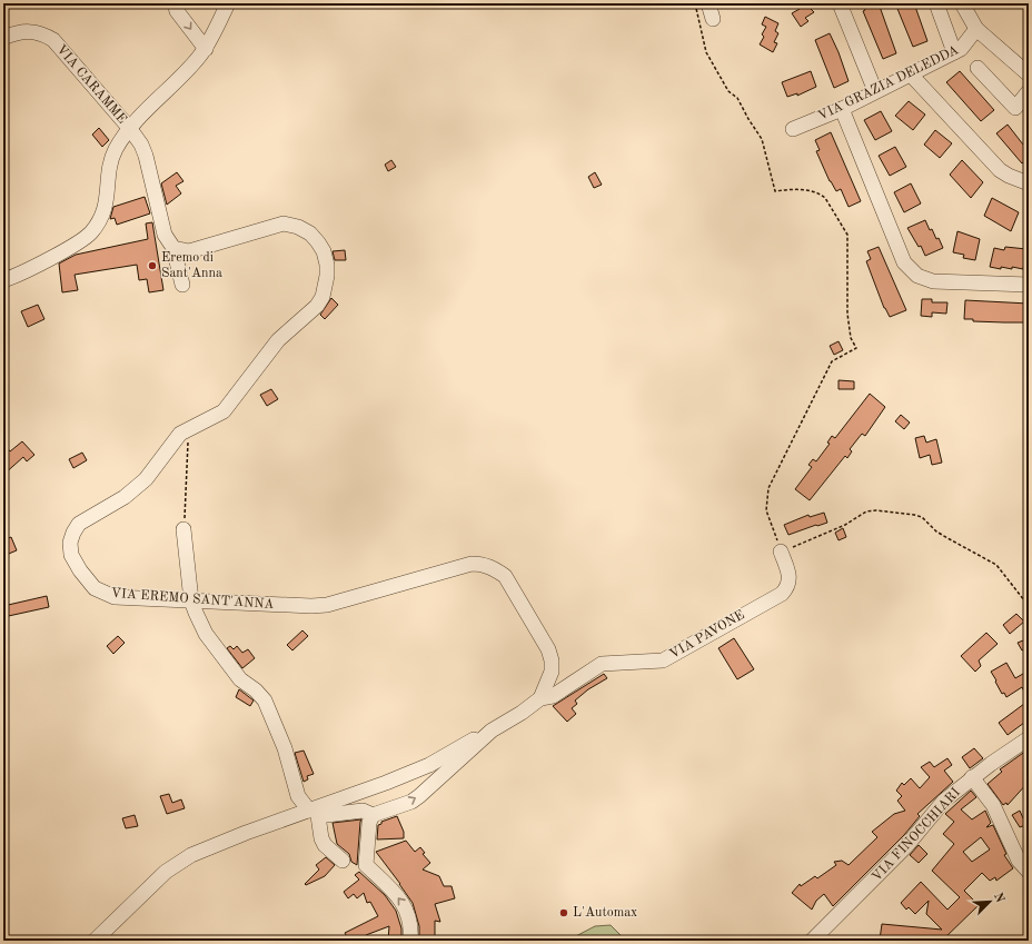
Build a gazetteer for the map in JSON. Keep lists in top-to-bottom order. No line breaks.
{"streets":{"street":["VIA GRAZIA DELEDDA","VIA CARAMME","VIA EREMO SANT'ANNA","VIA PAVONE","VIA FINOCCHIARI"]},"crossings":[["VIA EREMO SANT'ANNA","VIA PAVONE"]],"places":["Eremo di Sant'Anna","L'Automax"],"north":"top right"}
